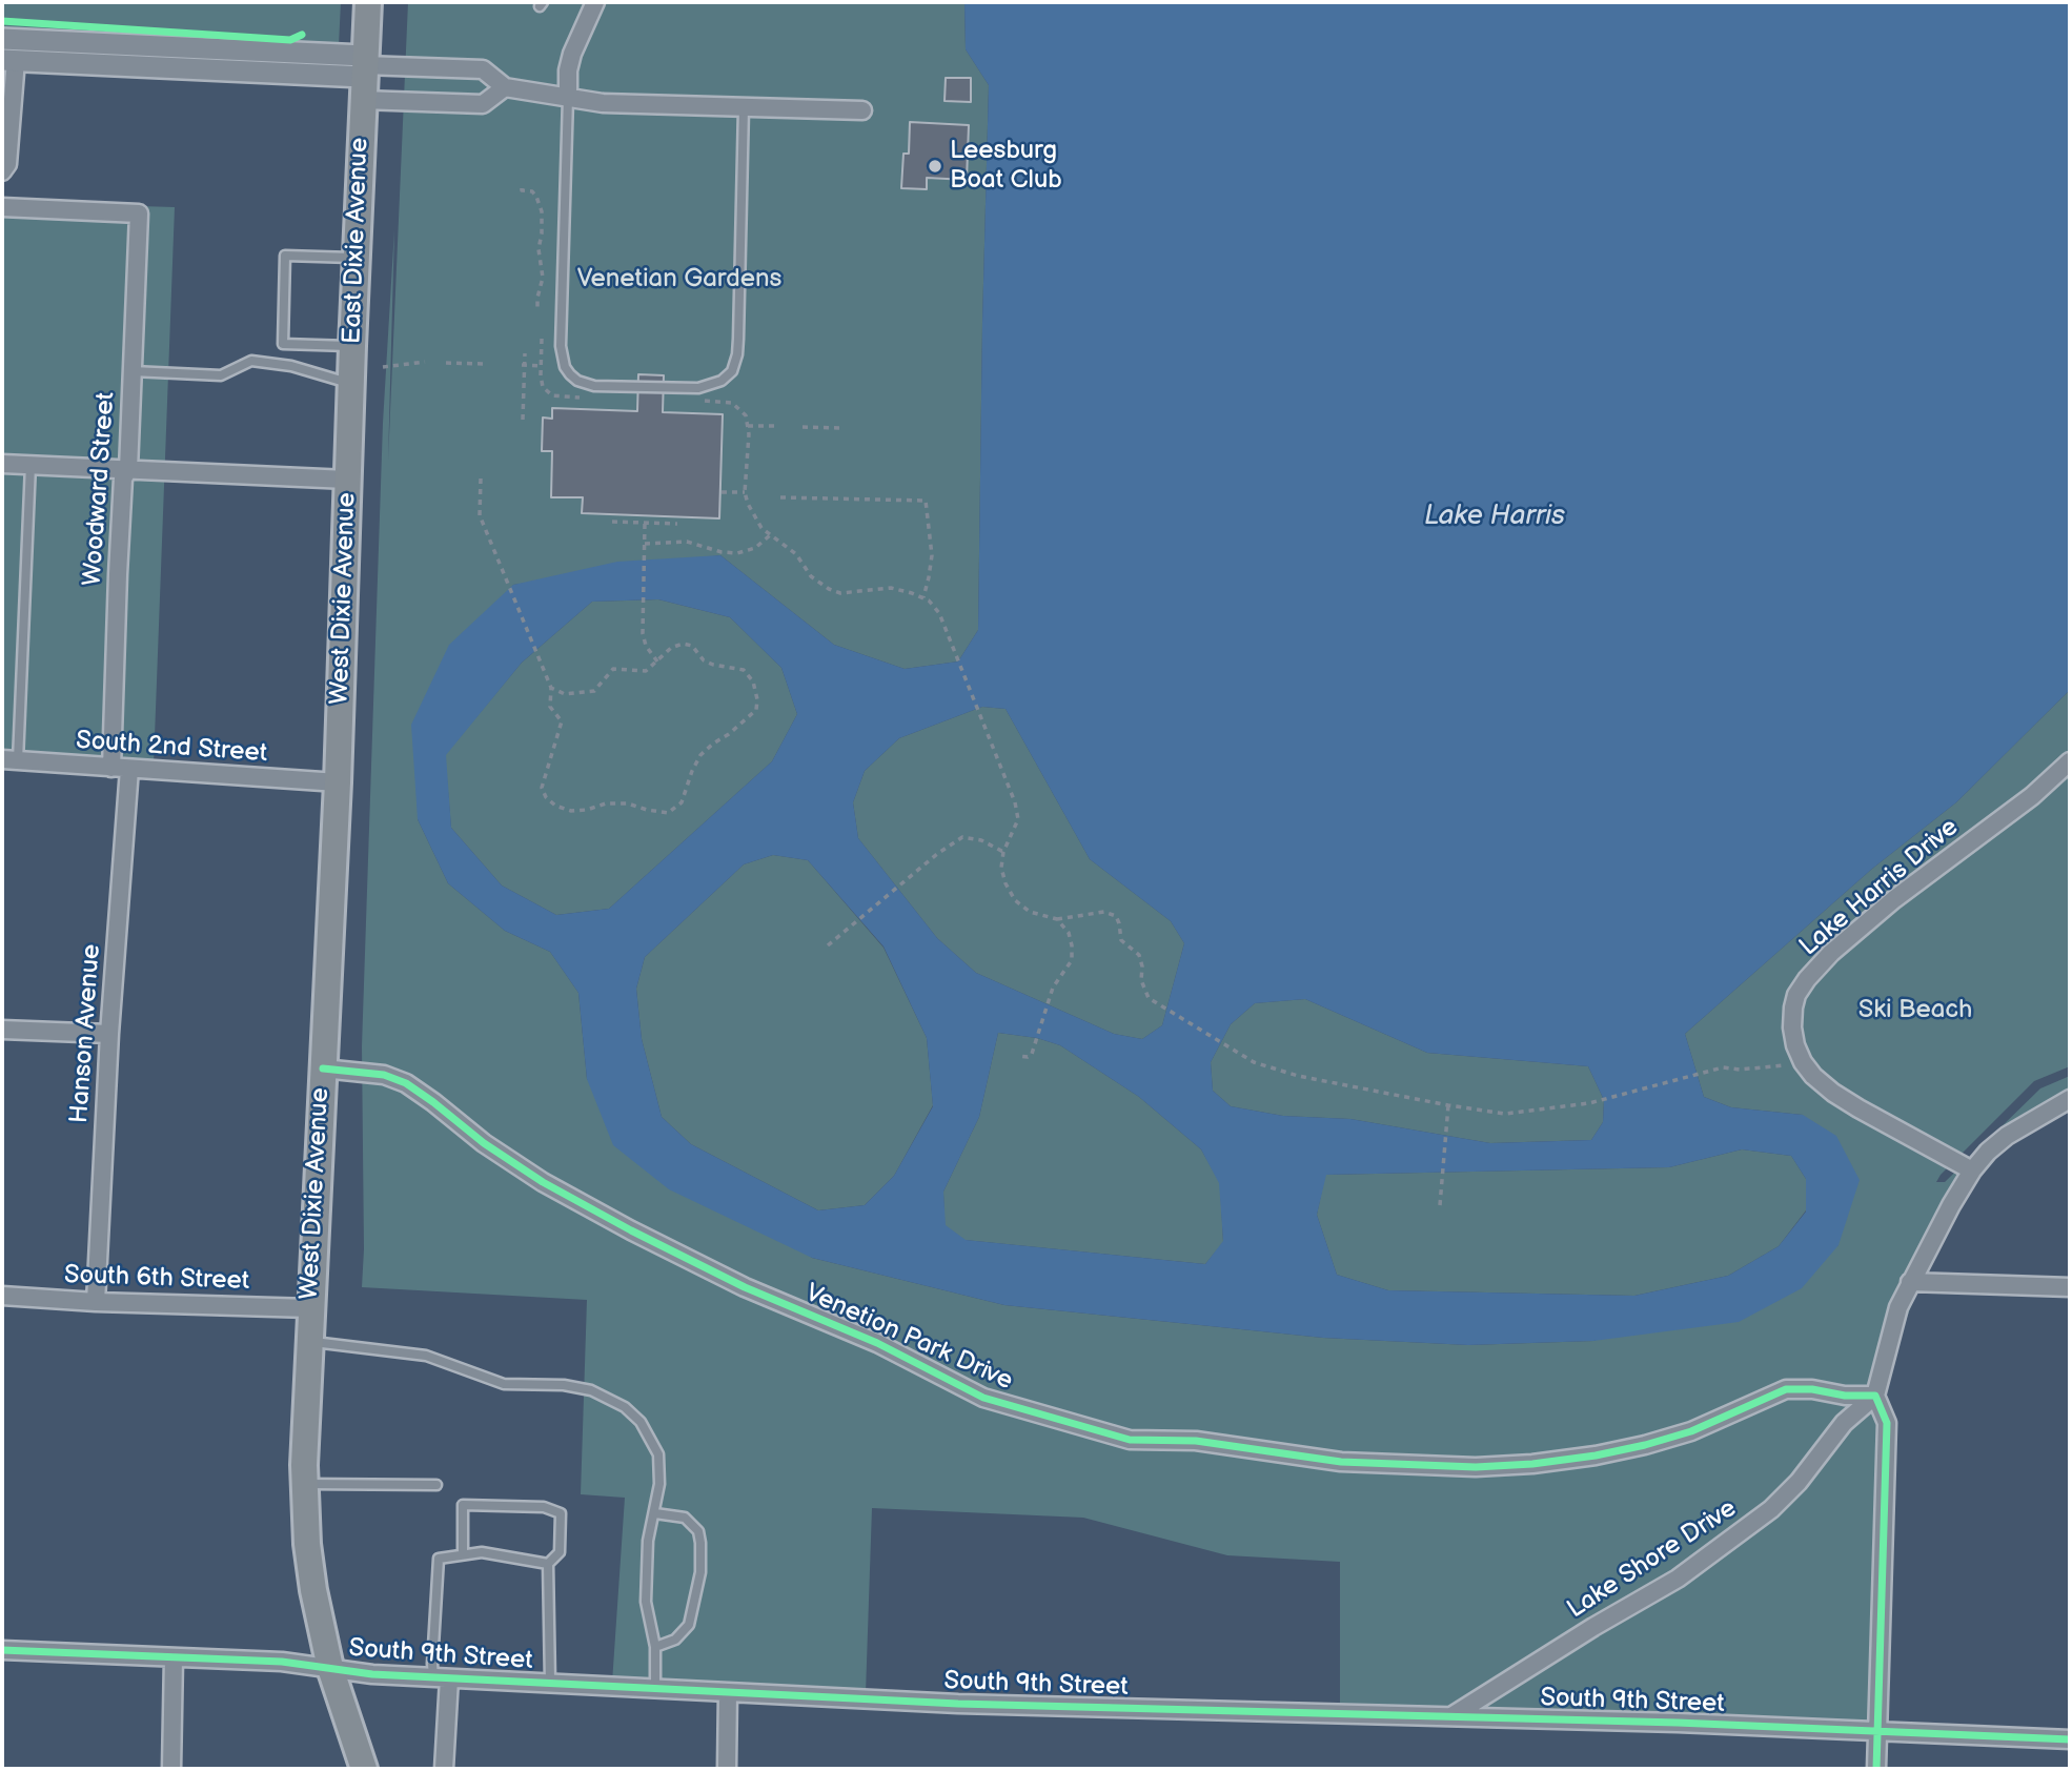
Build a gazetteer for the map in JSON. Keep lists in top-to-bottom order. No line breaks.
{"streets":{"main road":["East Dixie Avenue","West Dixie Avenue"],"street":["Woodward Street","South 2nd Street","Lake Harris Drive","Hanson Avenue","South 6th Street","Venetion Park Drive","Lake Shore Drive","South 9th Street"]},"crossings":[["East Dixie Avenue","West Dixie Avenue"],["Woodward Street","South 2nd Street"],["West Dixie Avenue","South 2nd Street"],["West Dixie Avenue","South 6th Street"],["West Dixie Avenue","Venetion Park Drive"],["West Dixie Avenue","South 9th Street"],["South 2nd Street","Hanson Avenue"],["Hanson Avenue","South 6th Street"],["Venetion Park Drive","Lake Shore Drive"],["Lake Shore Drive","South 9th Street"]],"water":["Lake Harris"],"parks":["Venetian Gardens","Ski Beach"],"places":["Leesburg Boat Club"]}
